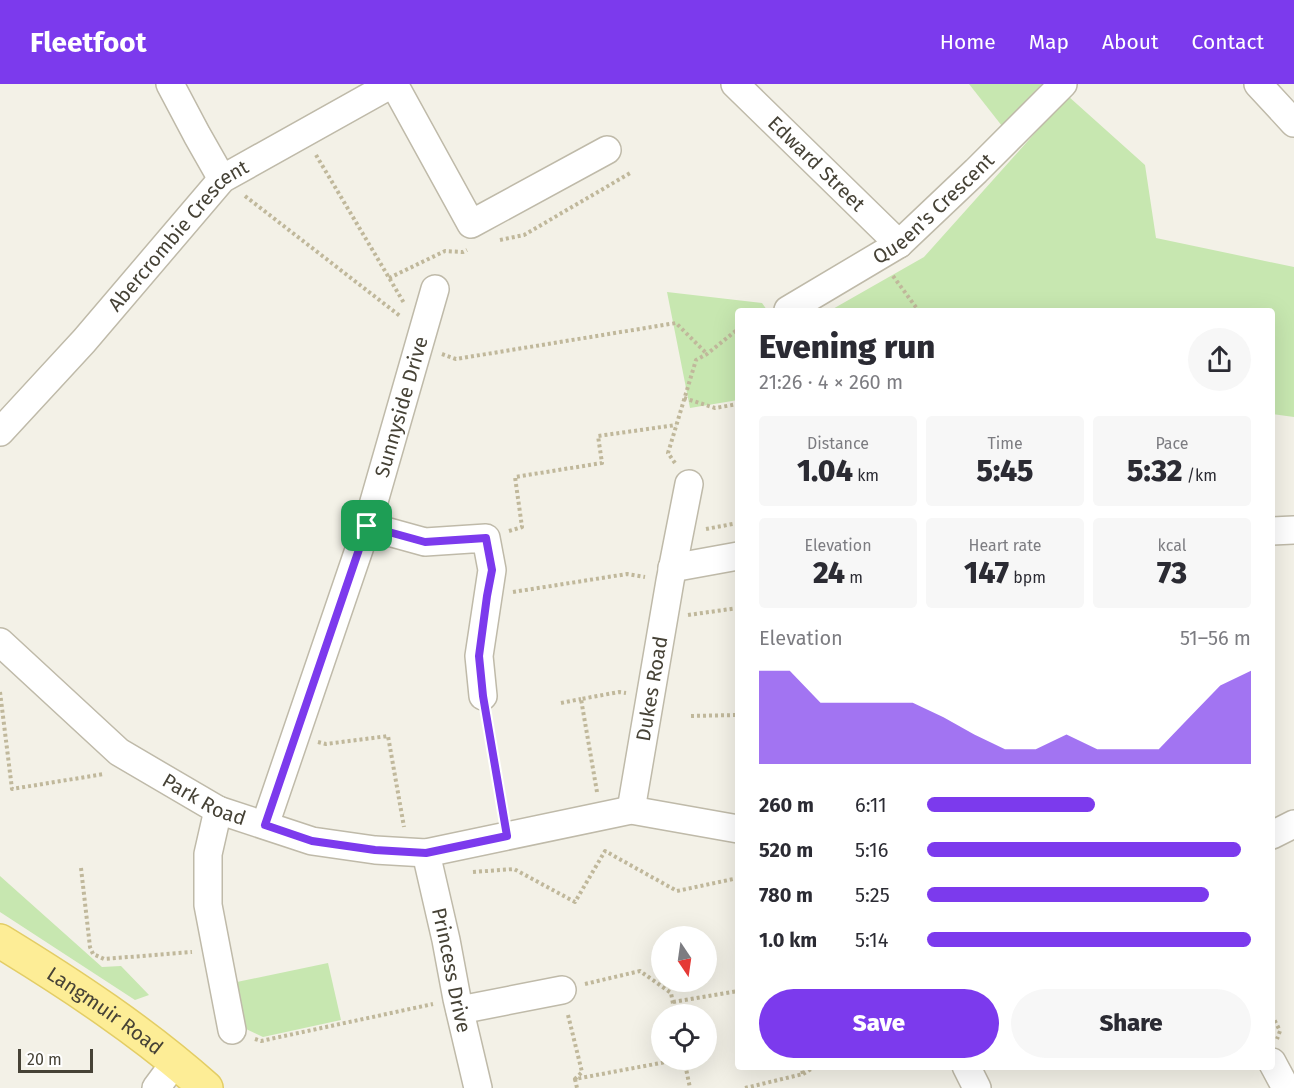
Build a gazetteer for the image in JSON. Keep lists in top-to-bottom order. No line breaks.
{"streets":{"main road":["Langmuir Road"],"street":["Edward Street","Queen's Crescent","Abercrombie Crescent","Sunnyside Drive","Dukes Road","Park Road","Princess Drive"]},"crossings":[["Edward Street","Queen's Crescent"],["Sunnyside Drive","Park Road"],["Dukes Road","Park Road"],["Park Road","Princess Drive"]],"scale_bar":"20 m","north":"bottom","page":{"header":"Fleetfoot","nav":["Home","Map","About","Contact"],"heading":["Evening run","21:26 · 4 × 260 m"],"stats":[["Distance","1.04 km"],["Time","5:45"],["Pace","5:32 /km"],["Elevation","24 m"],["Heart rate","147 bpm"],["kcal","73"]],"chart":["Elevation","51–56 m"],"list":[{"name":"260 m","note":"6:11"},{"name":"520 m","note":"5:16"},{"name":"780 m","note":"5:25"},{"name":"1.0 km","note":"5:14"}],"buttons":["Save","Share"],"scale":"20 m"}}
